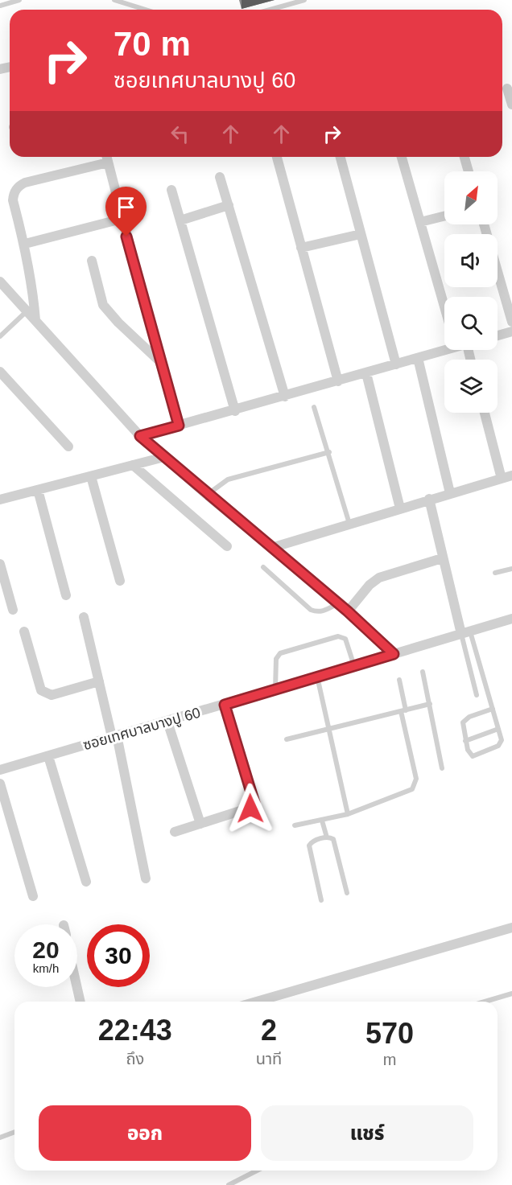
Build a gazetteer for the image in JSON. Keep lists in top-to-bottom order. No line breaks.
{"streets":{"street":["ซอยเทศบาลบางปู 60"]},"north":"top right","page":{"turn":["70 m","ซอยเทศบาลบางปู 60"],"speed":"20 km/h","limit":"30","eta":["22:43","ถึง","2","นาที","570","m"],"buttons":["ออก","แชร์"]}}
